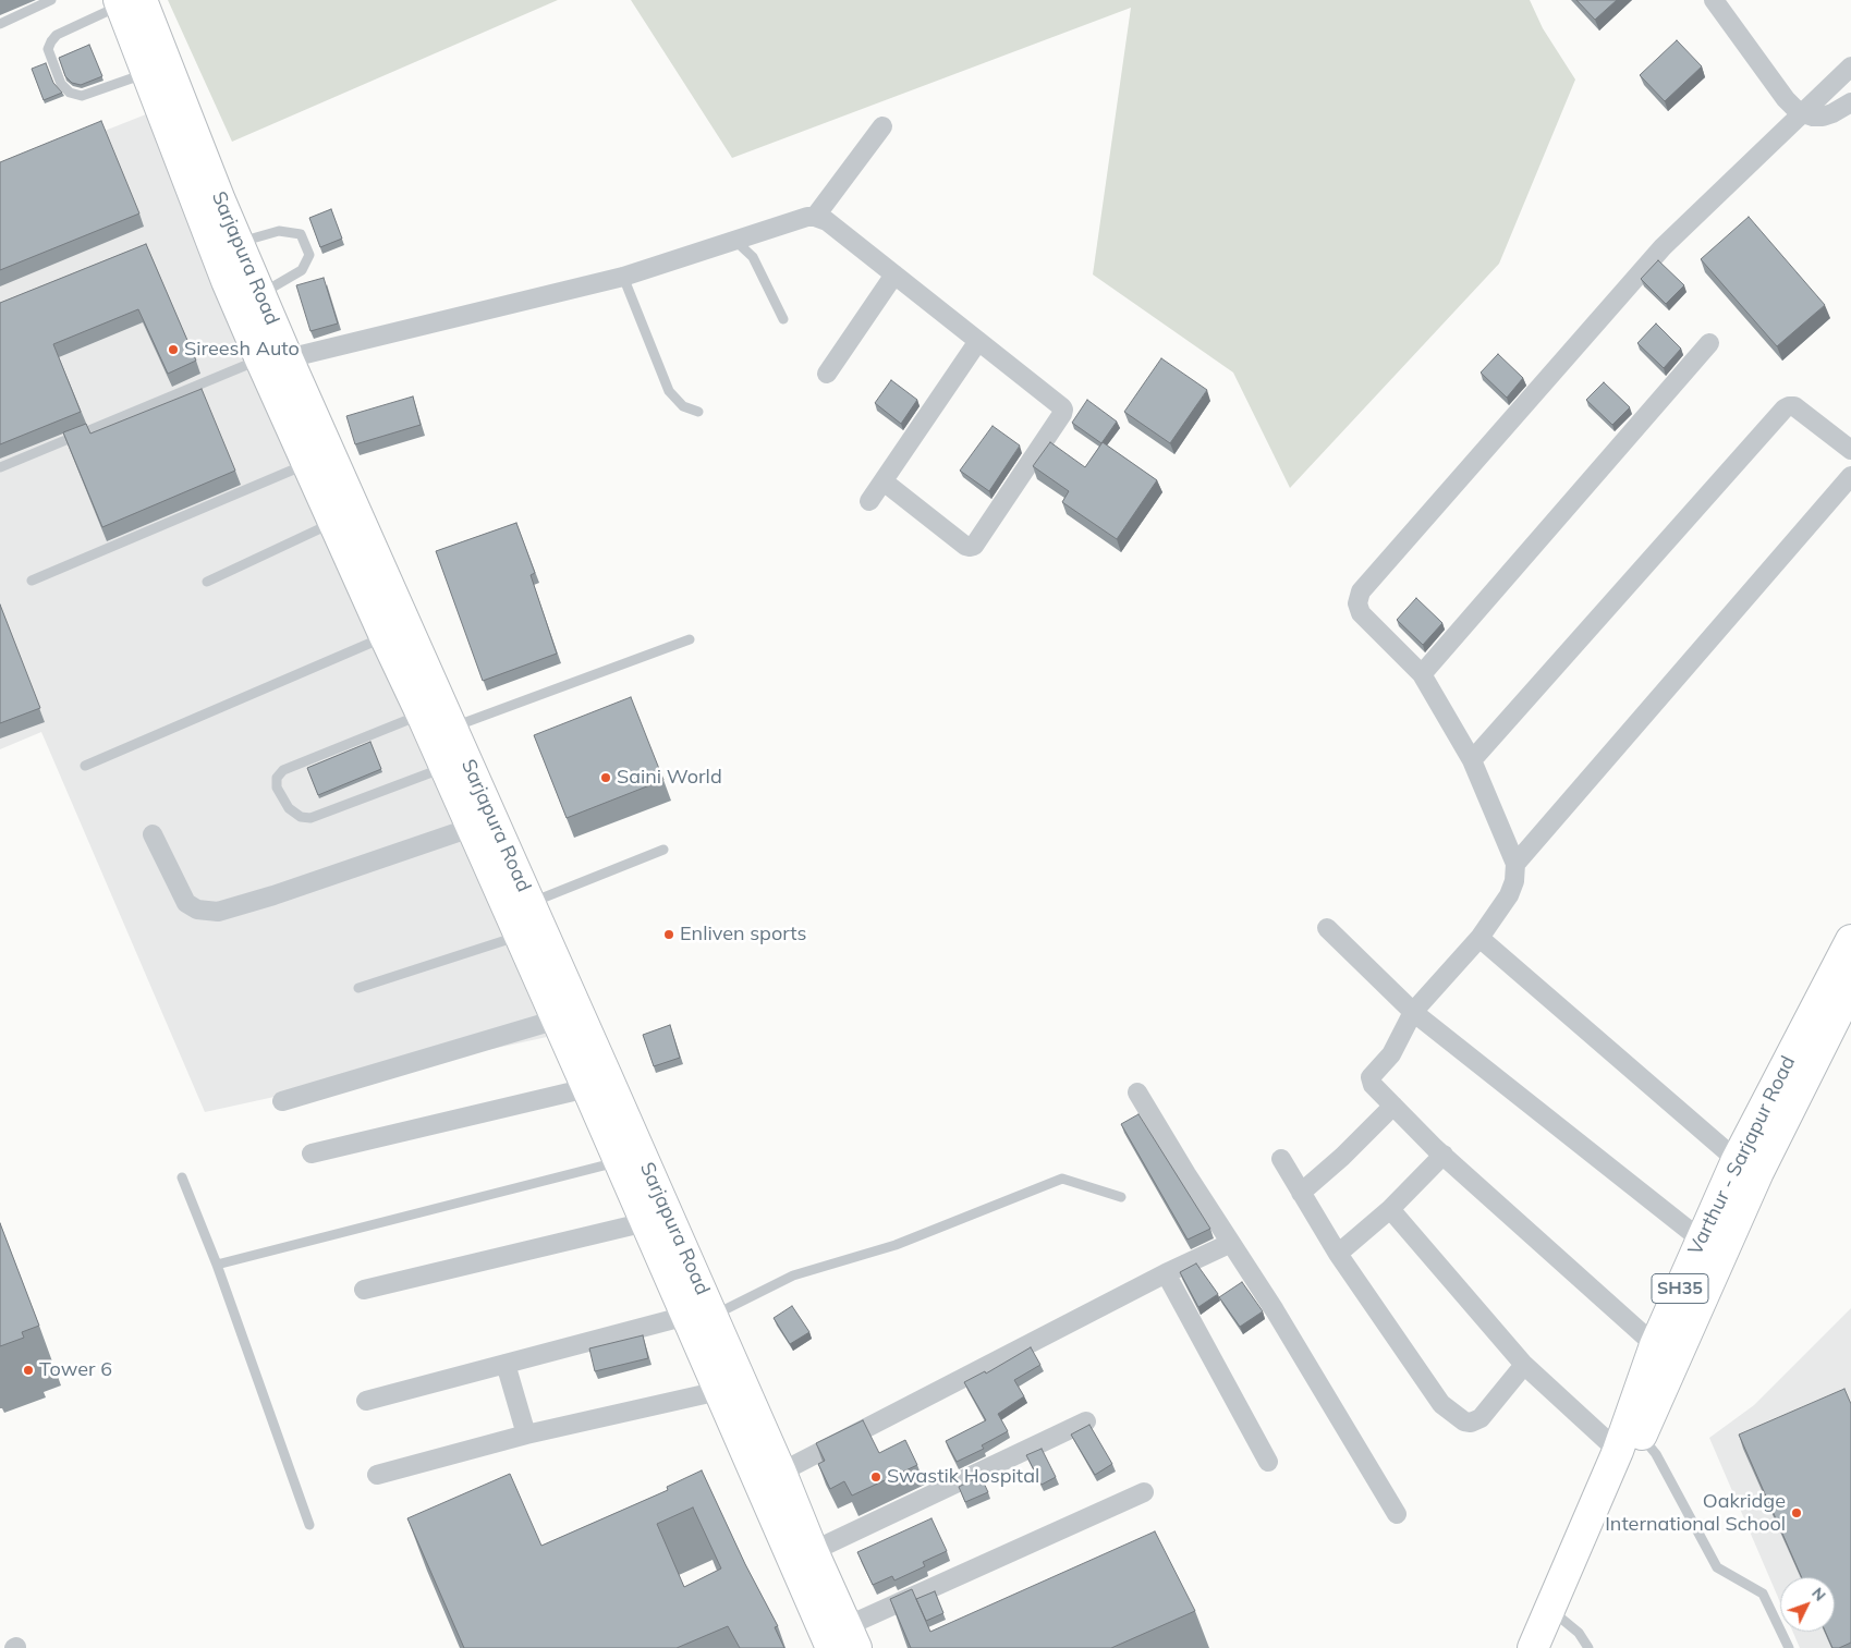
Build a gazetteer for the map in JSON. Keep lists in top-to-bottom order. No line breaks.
{"streets":{"main road":["Sarjapura Road","Varthur - Sarjapur Road","SH35"]},"places":["Sireesh Auto","Saini World","Enliven sports","Tower 6","Swastik Hospital","Oakridge International School"],"north":"top right"}
